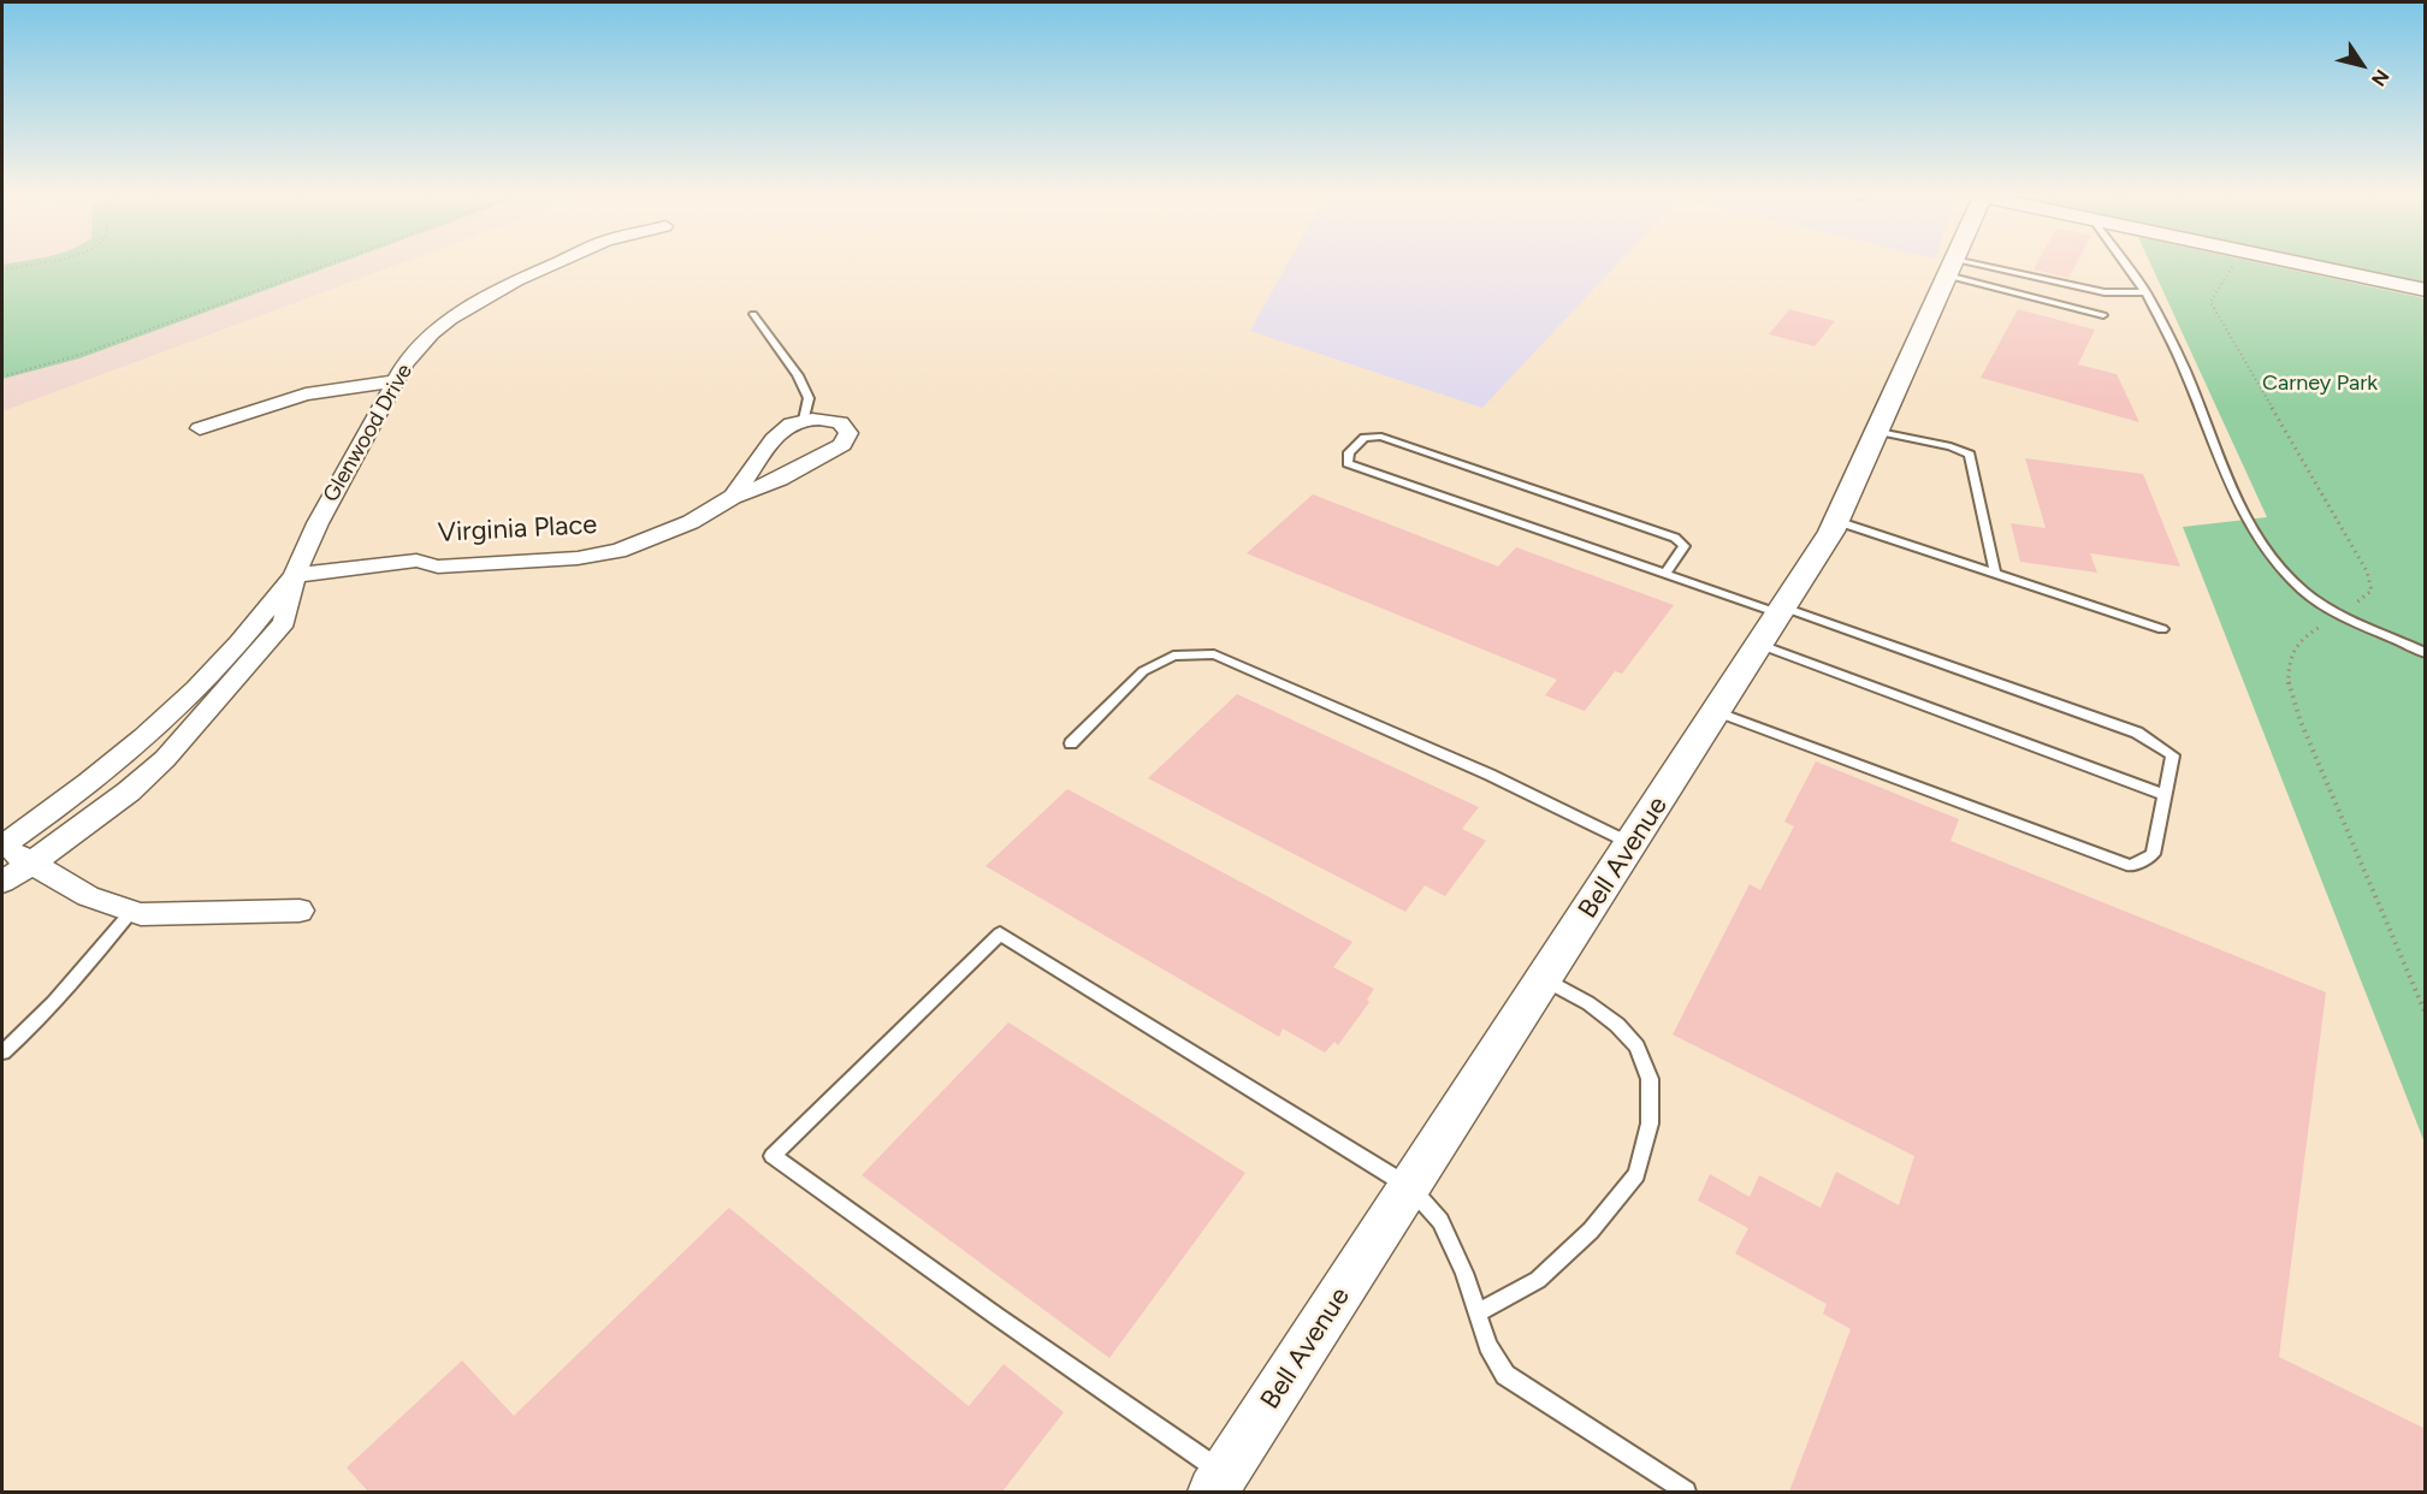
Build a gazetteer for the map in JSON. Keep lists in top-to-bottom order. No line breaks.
{"streets":{"street":["Glenwood Drive","Virginia Place","Bell Avenue"]},"crossings":[["Glenwood Drive","Virginia Place"]],"parks":["Carney Park"],"north":"bottom right"}
